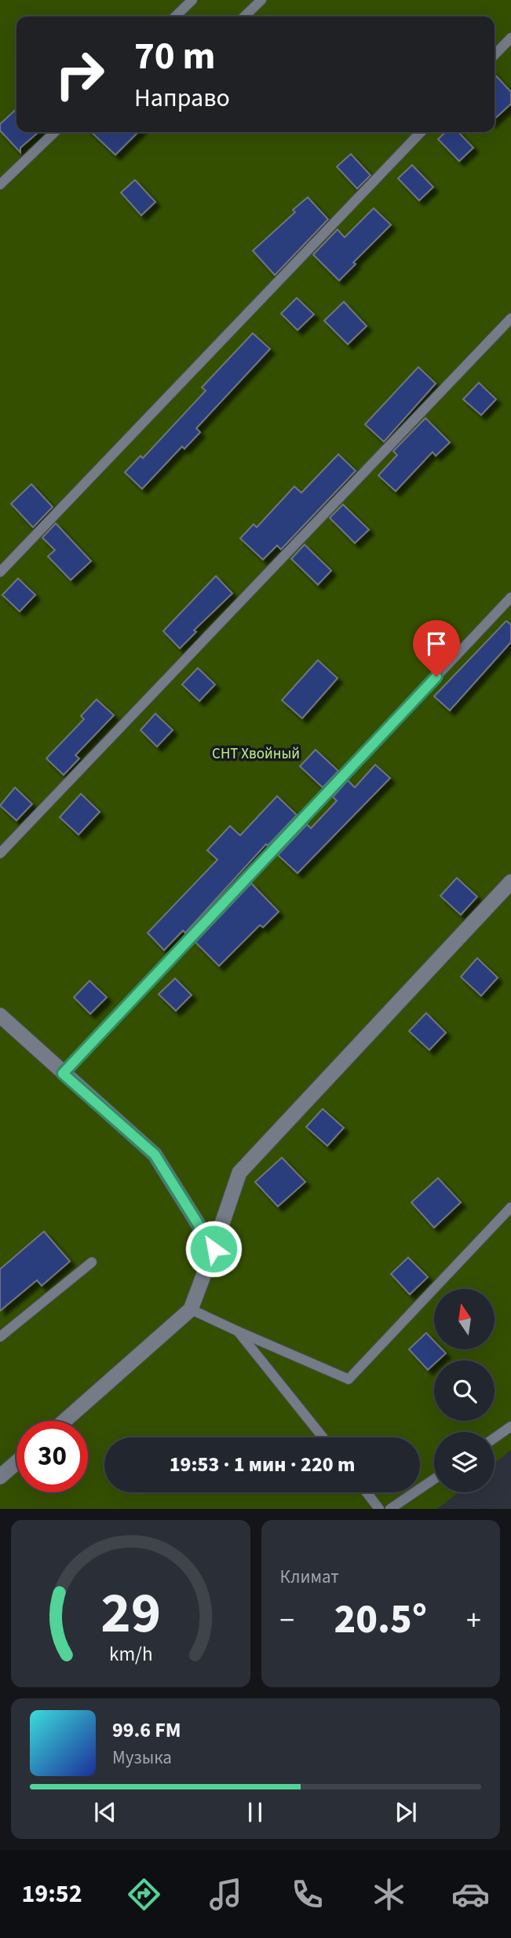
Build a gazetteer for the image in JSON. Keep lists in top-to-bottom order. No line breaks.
{"parks":["СНТ Хвойный"],"north":"top","page":{"turn":["70 m","Направо"],"limit":"30","trip":"19:53 · 1 мин · 220 m","tile":"Климат","heat":["−","20.5°","+"],"song":["99.6 FM","Музыка"],"tabs":"19:52","gauge":["29","km/h"]}}
